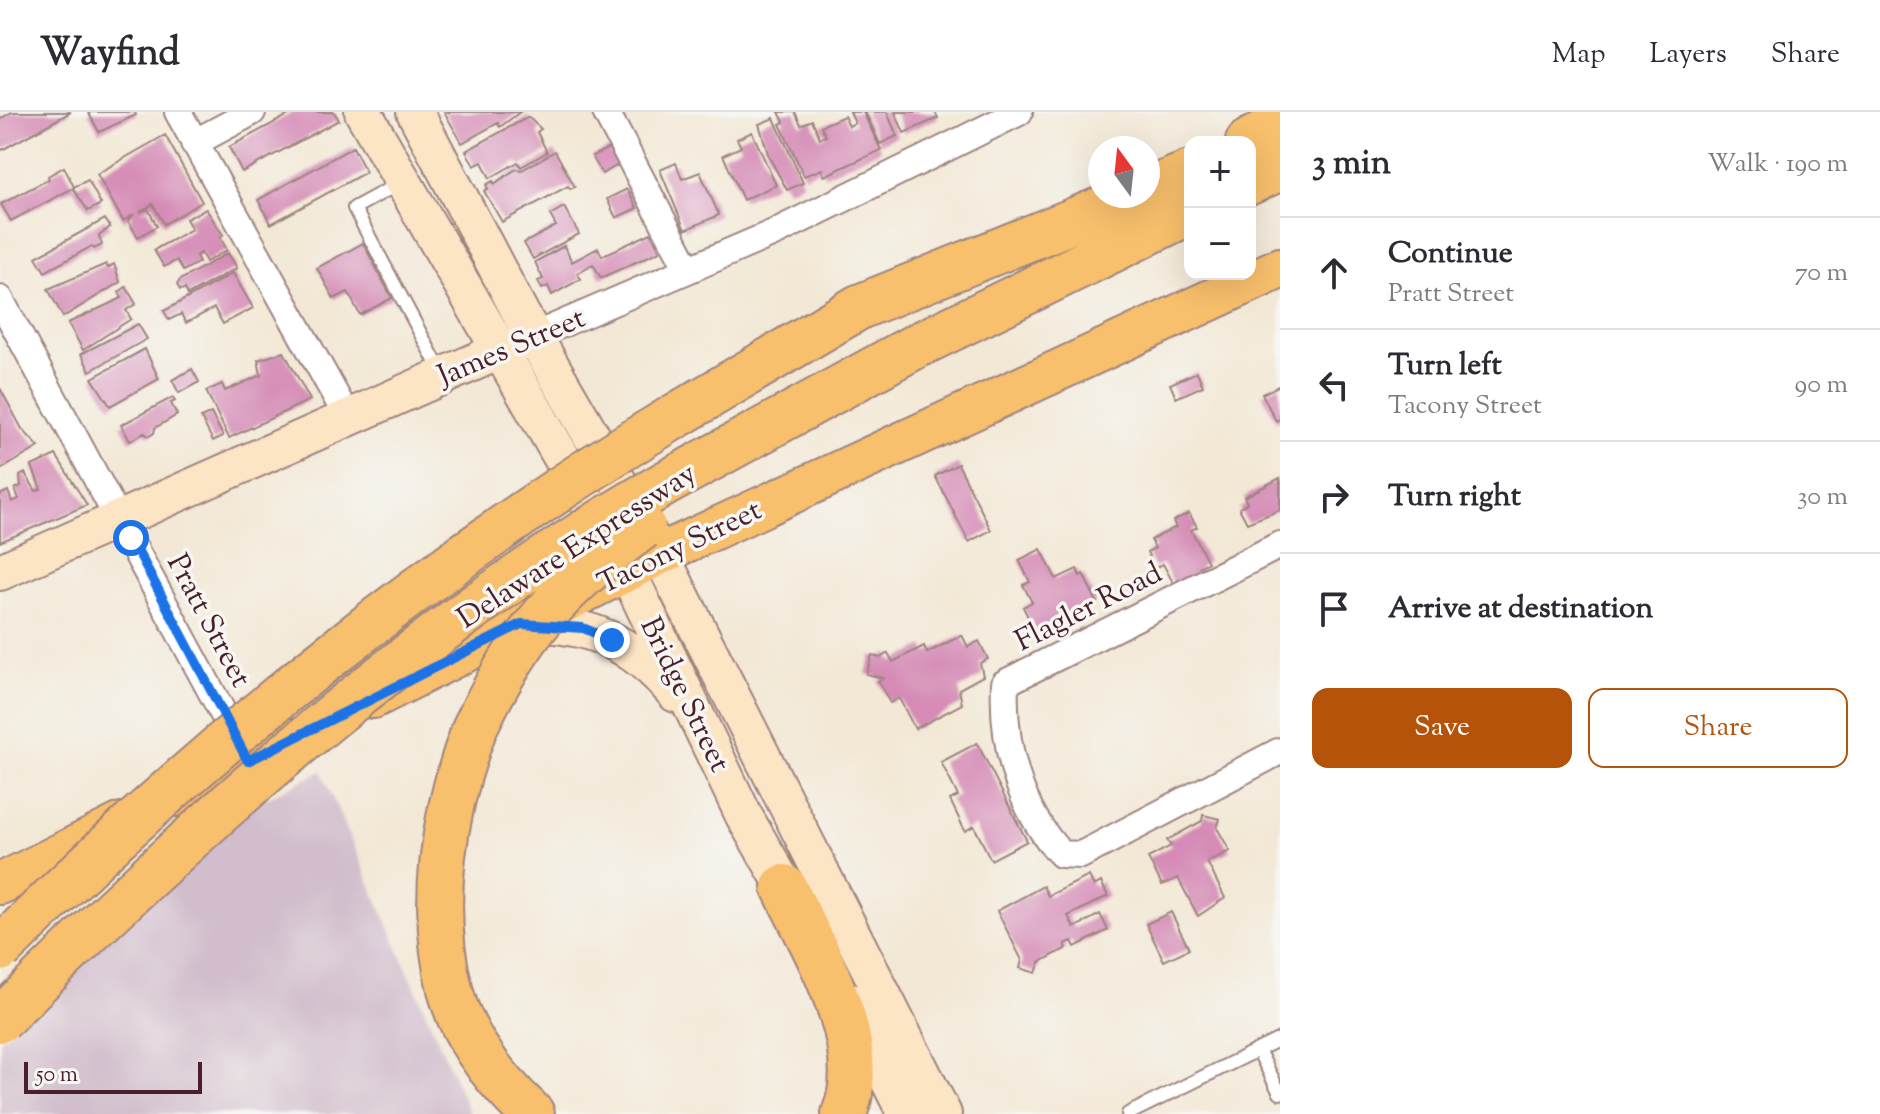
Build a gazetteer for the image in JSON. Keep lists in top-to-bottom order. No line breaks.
{"streets":{"highway":["Delaware Expressway"],"main road":["James Street","Tacony Street","Bridge Street"],"street":["Flagler Road","Pratt Street"]},"crossings":[["James Street","Pratt Street"],["James Street","Bridge Street"],["Tacony Street","Pratt Street"],["Tacony Street","Bridge Street"]],"scale_bar":"50 m","north":"top","page":{"header":"Wayfind","nav":["Map","Layers","Share"],"heading":["3 min","Walk · 190 m"],"map_buttons":["+","−"],"list":[["Continue","Pratt Street","70 m"],["Turn left","Tacony Street","90 m"],["Turn right","30 m"],"Arrive at destination"],"buttons":["Save","Share"],"scale":"50 m"}}
